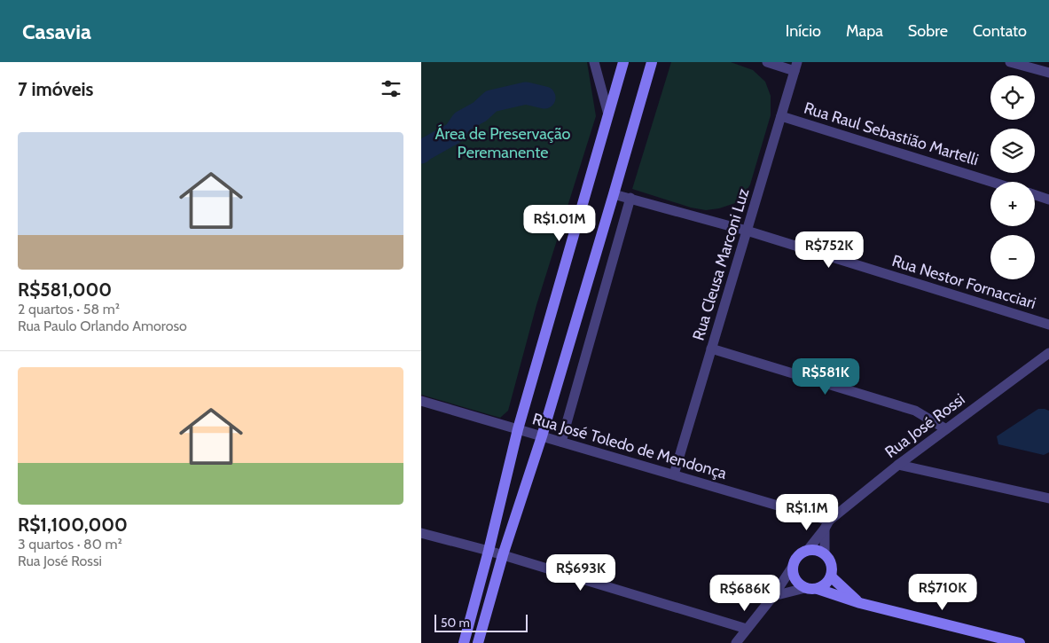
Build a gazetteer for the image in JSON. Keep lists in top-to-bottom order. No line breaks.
{"streets":{"street":["Rua Raul Sebastião Martelli","Rua Cleusa Marconi Luz","Rua Nestor Fornacciari","Rua José Rossi","Rua José Toledo de Mendonça"]},"crossings":[["Rua Raul Sebastião Martelli","Rua Cleusa Marconi Luz"],["Rua Cleusa Marconi Luz","Rua Nestor Fornacciari"],["Rua Cleusa Marconi Luz","Rua José Toledo de Mendonça"],["Rua José Rossi","Rua José Toledo de Mendonça"]],"parks":["Área de Preservação Peremanente"],"scale_bar":"50 m","page":{"header":"Casavia","nav":["Início","Mapa","Sobre","Contato"],"heading":"7 imóveis","map_buttons":["+","−"],"list":[{"name":"R$581,000","note":"2 quartos · 58 m² · Rua Paulo Orlando Amoroso"},{"name":"R$1,100,000","note":"3 quartos · 80 m² · Rua José Rossi"}],"price":["R$1.01M","R$752K","R$581K","R$1.1M","R$693K","R$710K","R$686K"],"scale":"50 m"}}
